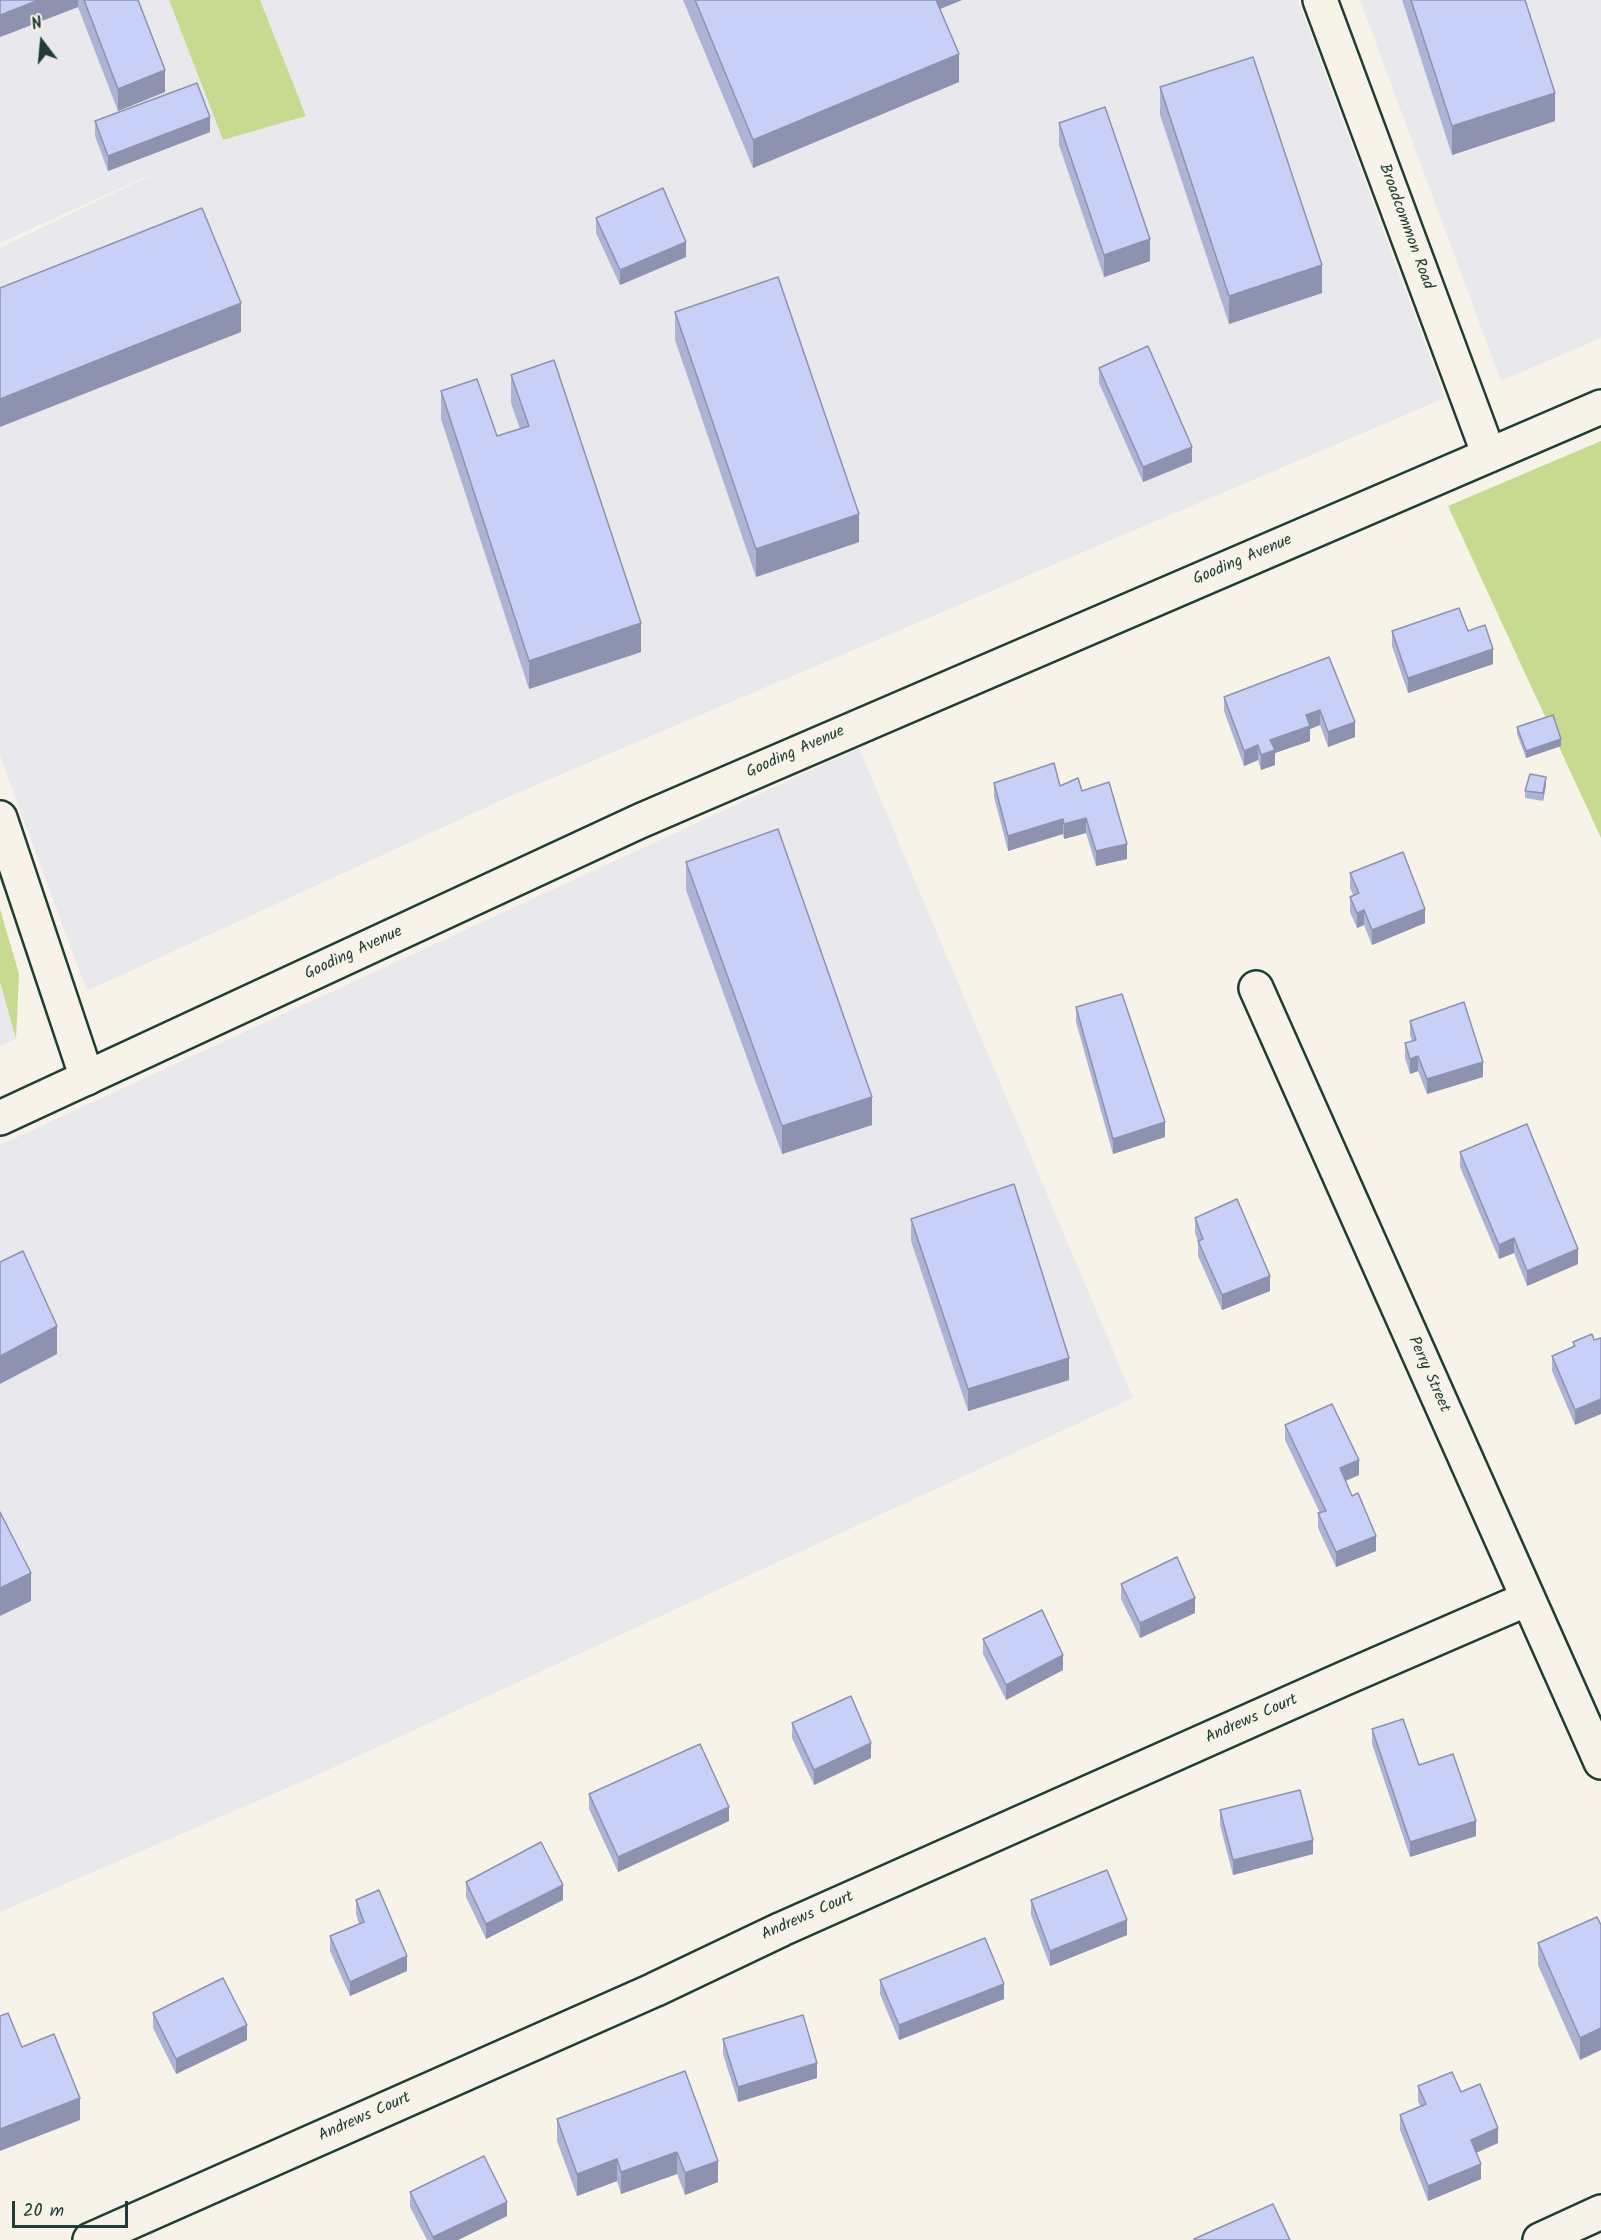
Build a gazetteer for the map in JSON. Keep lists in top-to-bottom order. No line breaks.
{"streets":{"street":["Broadcommon Road","Gooding Avenue","Perry Street","Andrews Court"]},"crossings":[["Broadcommon Road","Gooding Avenue"],["Perry Street","Andrews Court"]],"scale_bar":"20 m","north":"top"}
